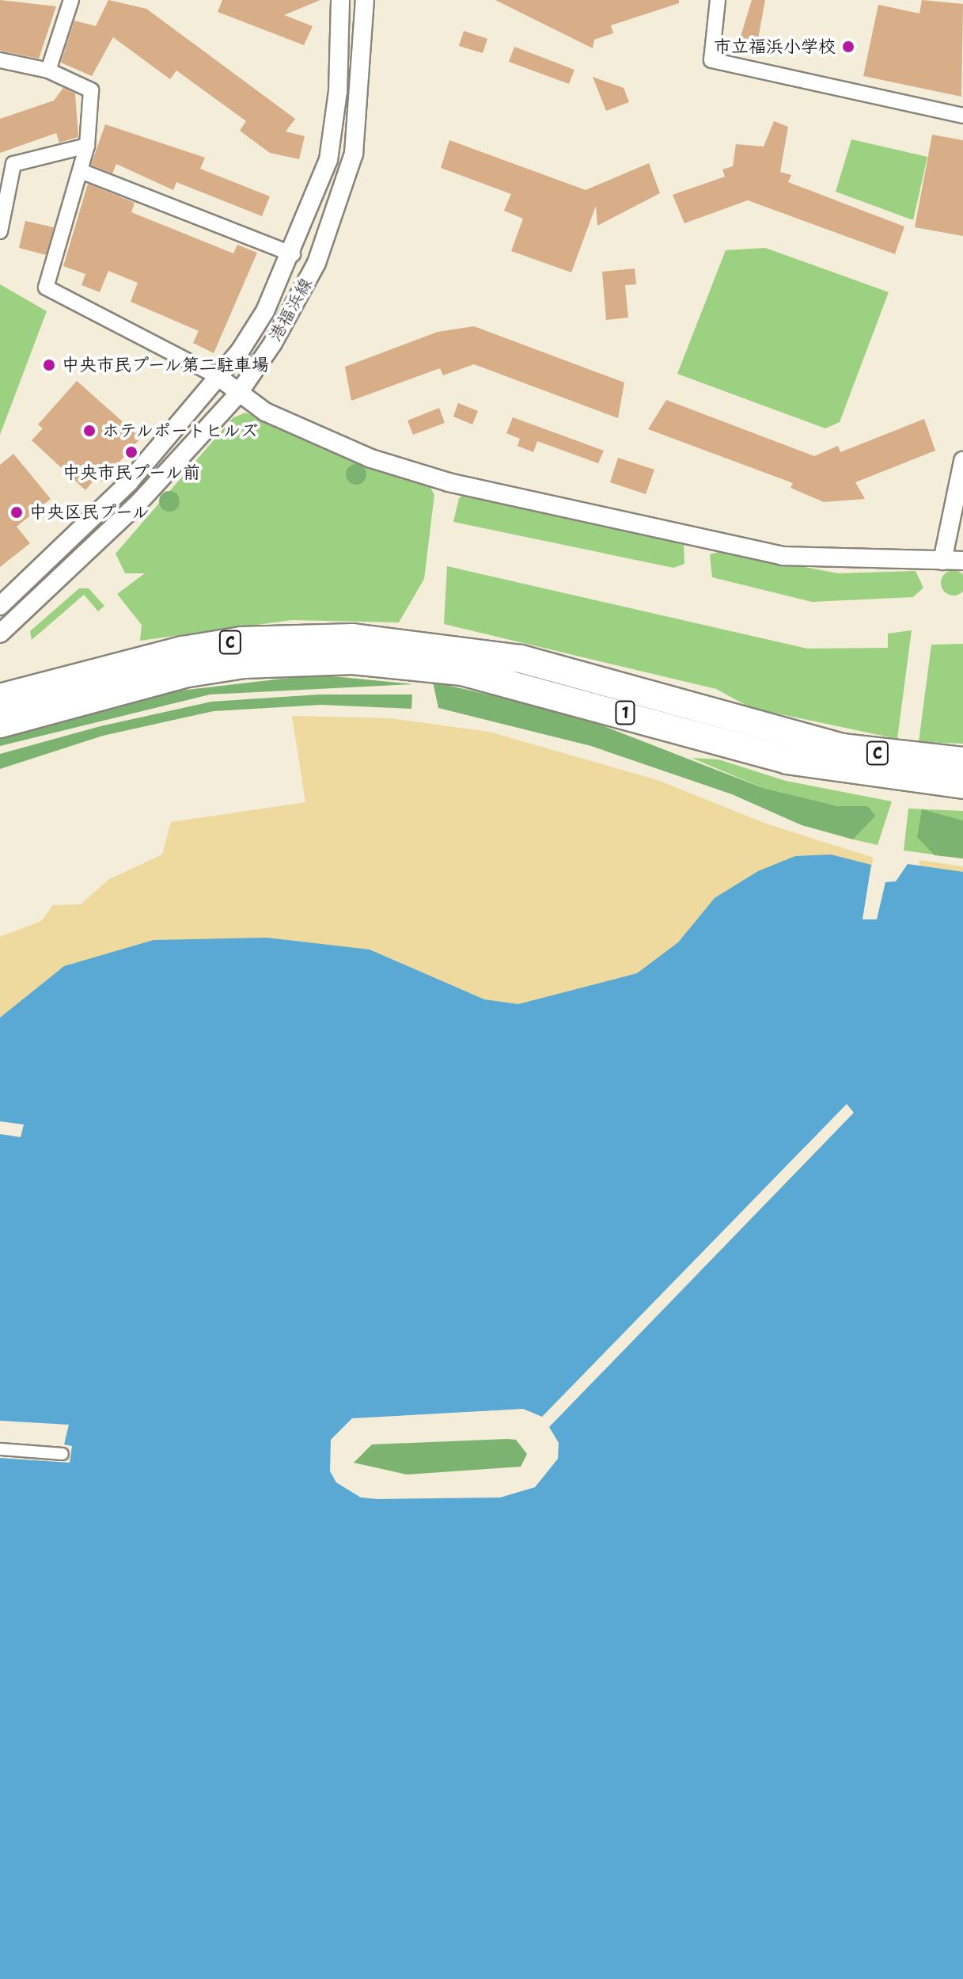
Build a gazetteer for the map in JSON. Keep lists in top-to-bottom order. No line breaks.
{"streets":{"highway":["C","1"],"street":["港福浜線"]},"crossings":[["C","1"]],"places":["市立福浜小学校","中央市民プール第二駐車場","ホテルポートヒルズ","中央市民プール前","中央区民プール"]}
